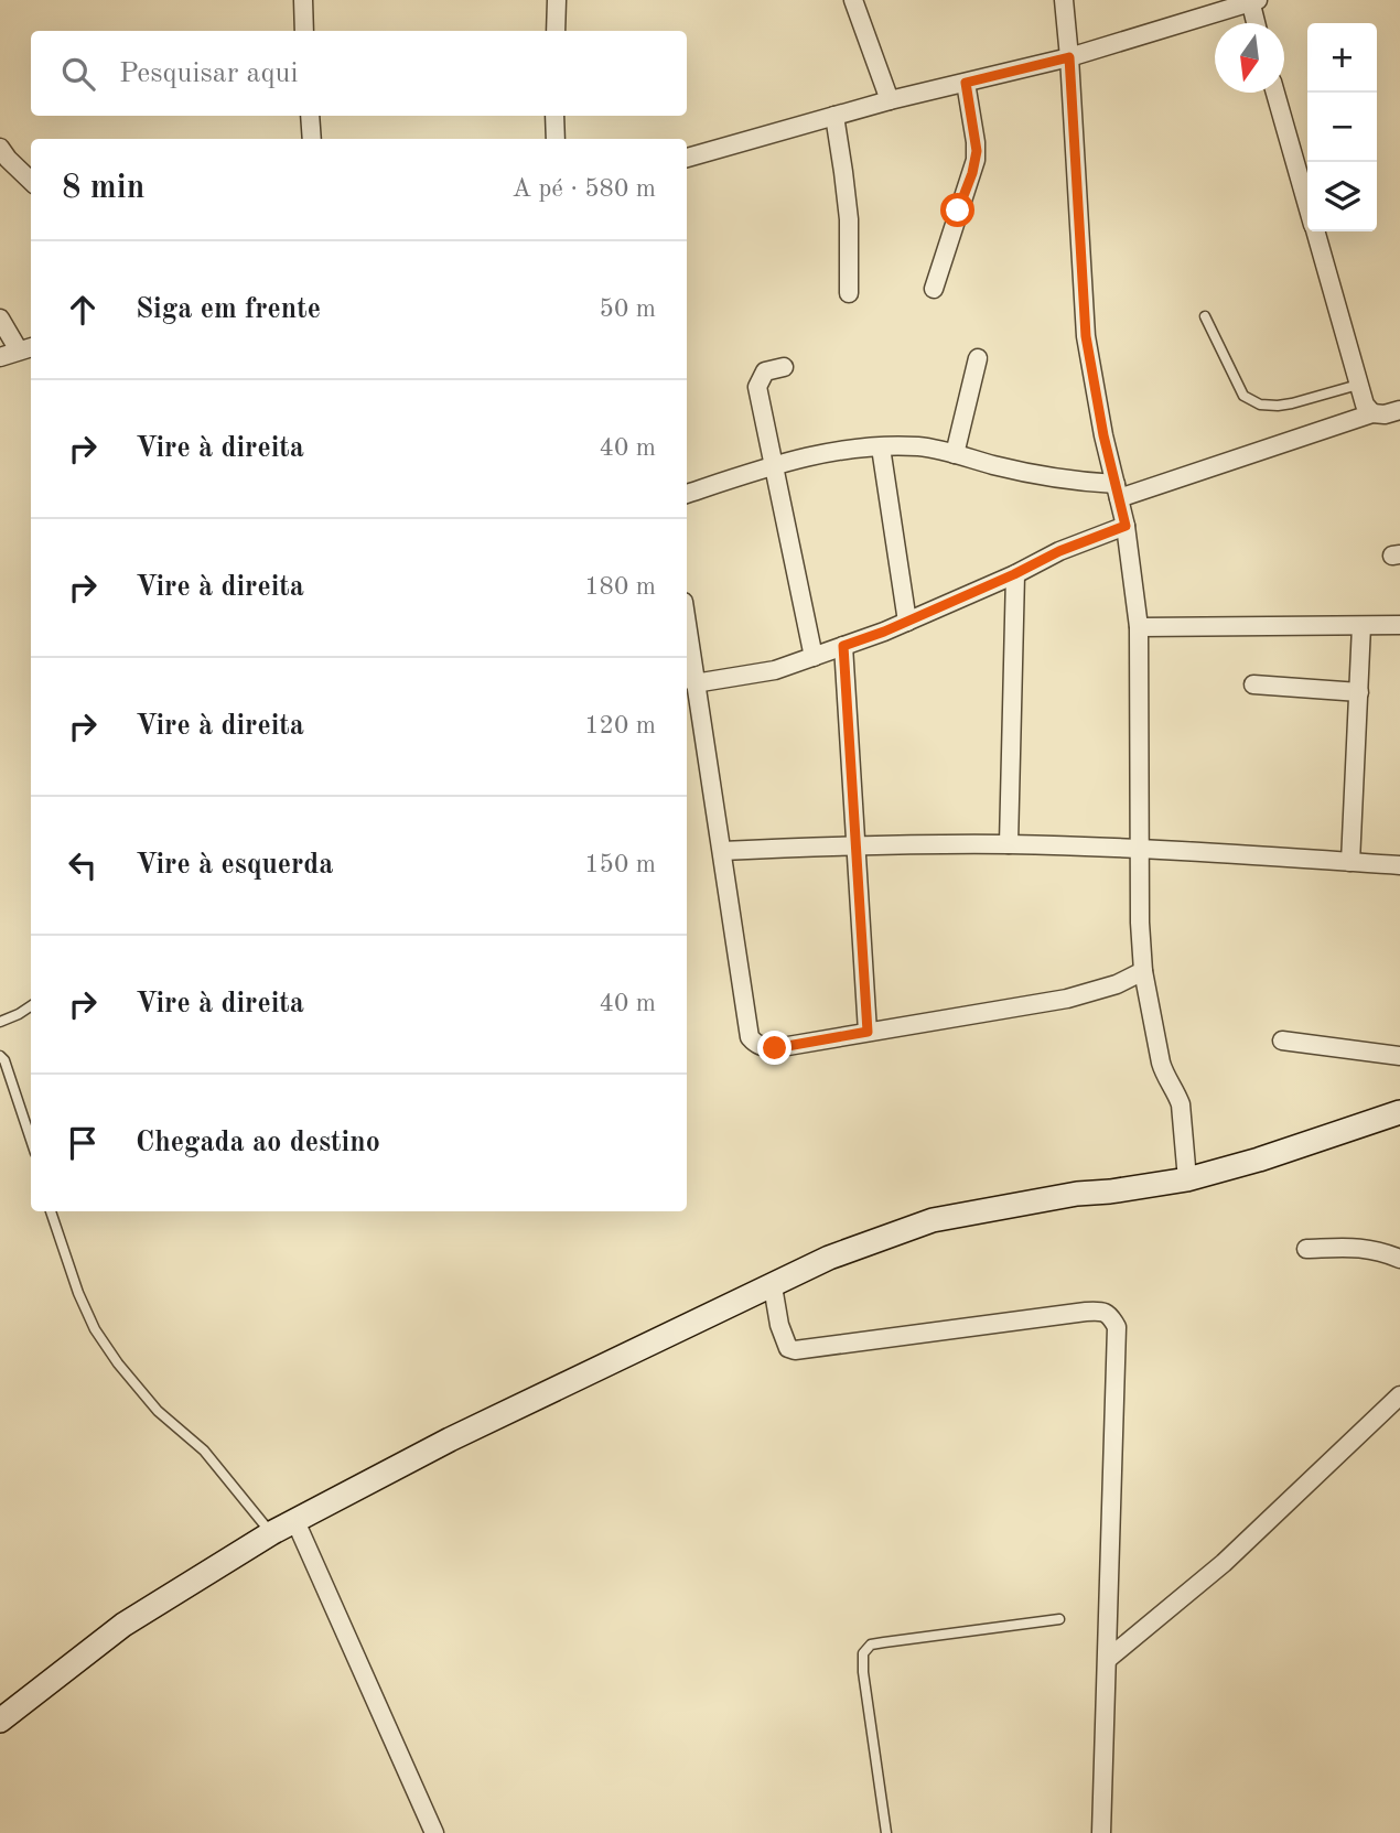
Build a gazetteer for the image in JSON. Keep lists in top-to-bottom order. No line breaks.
{"north":"bottom","page":{"map_buttons":["+","−"],"search":"Pesquisar aqui","heading":["8 min","A pé · 580 m"],"list":[["Siga em frente","50 m"],["Vire à direita","40 m"],["Vire à direita","180 m"],["Vire à direita","120 m"],["Vire à esquerda","150 m"],["Vire à direita","40 m"],"Chegada ao destino"]}}
